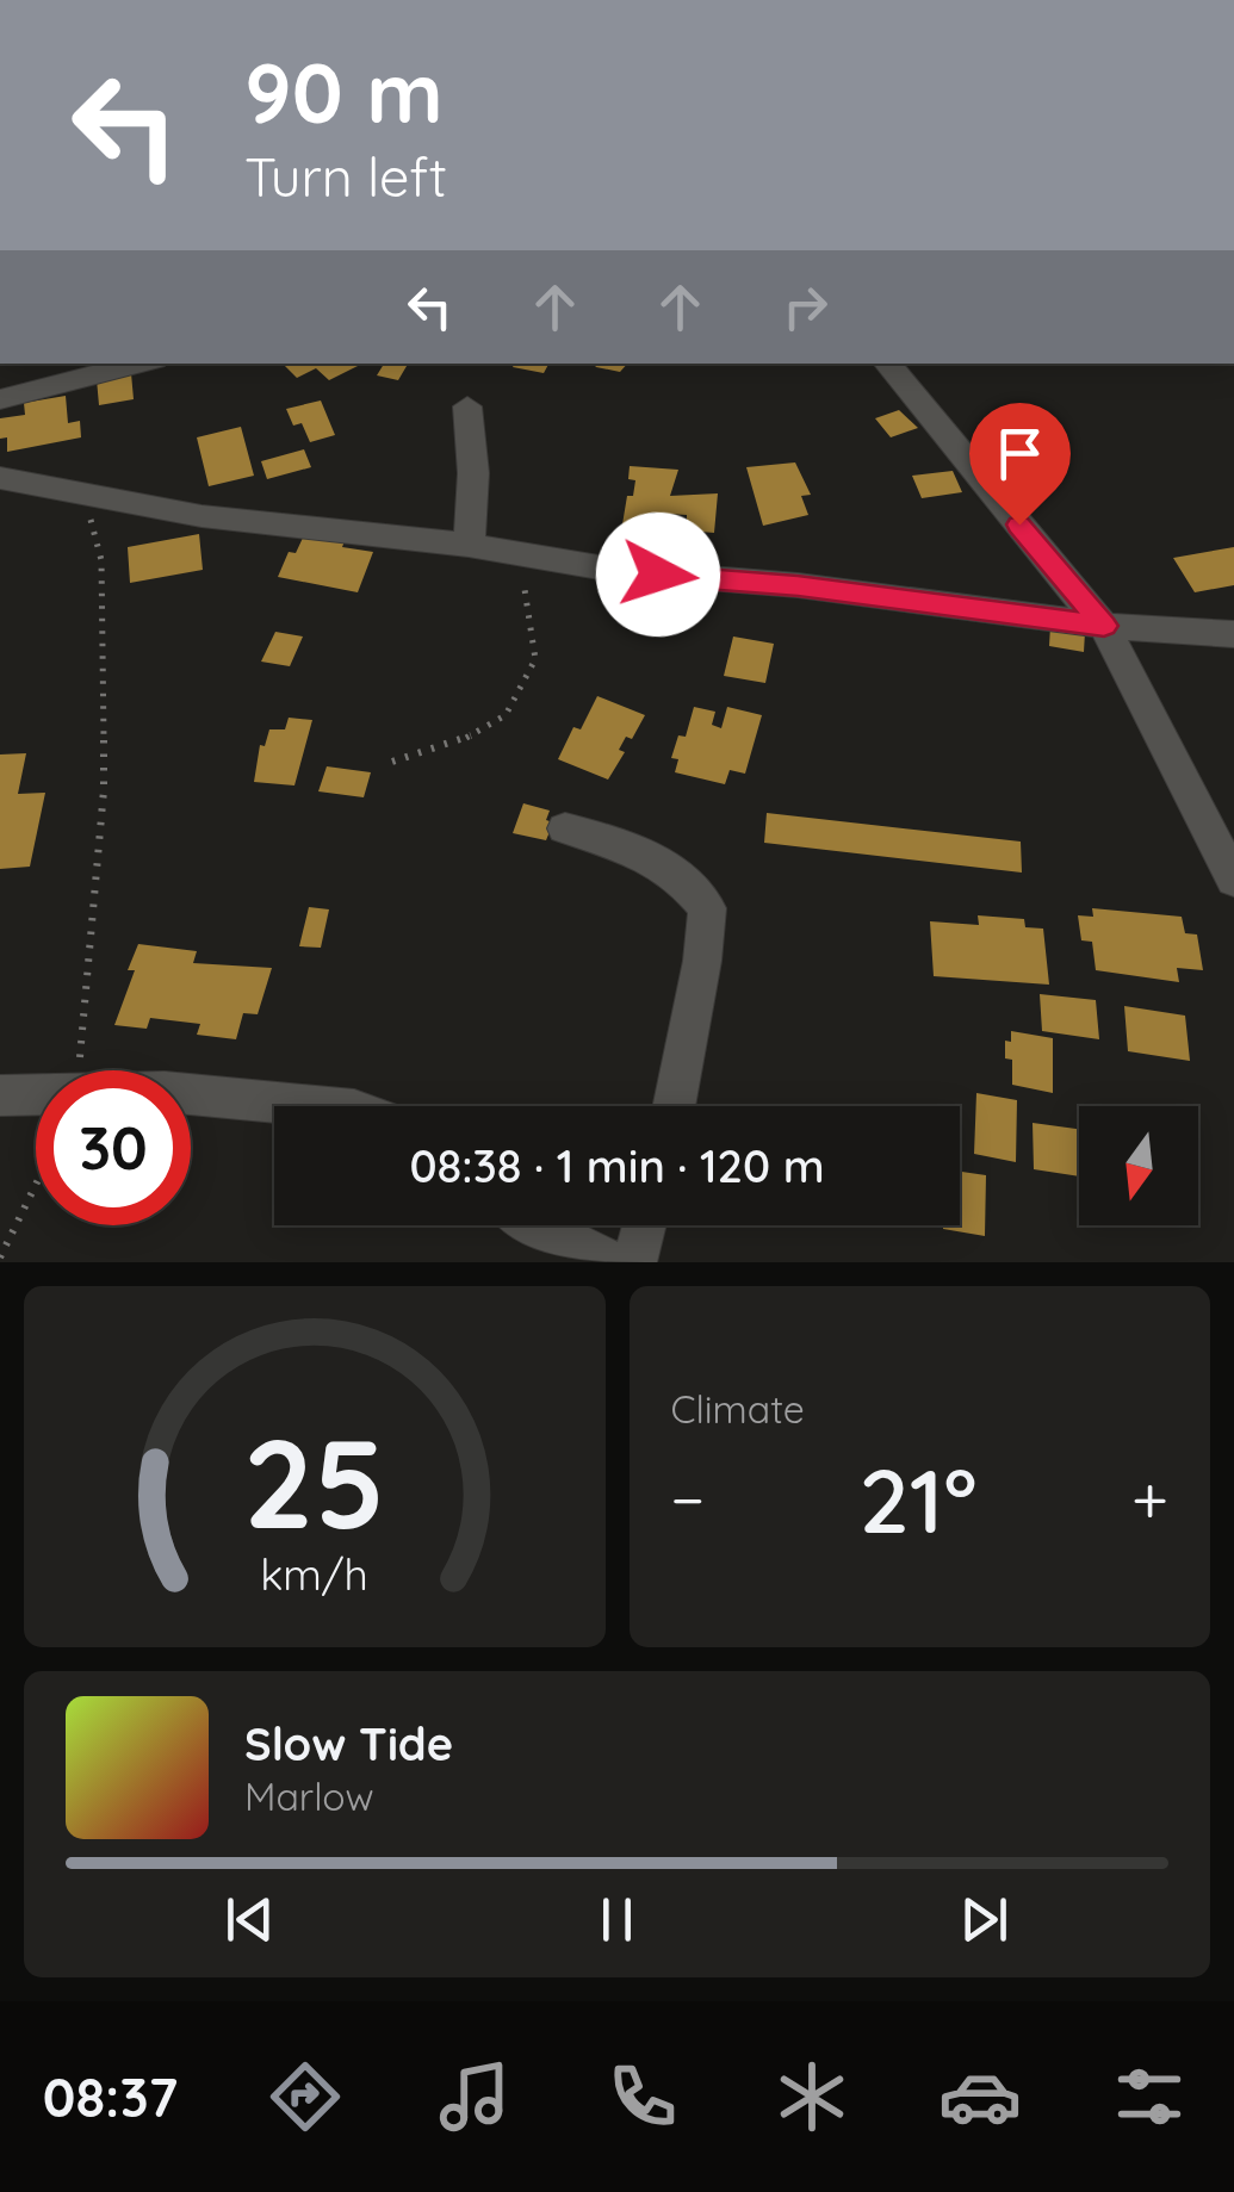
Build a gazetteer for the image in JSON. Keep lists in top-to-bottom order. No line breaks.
{"north":"bottom","page":{"turn":["90 m","Turn left"],"limit":"30","trip":"08:38 · 1 min · 120 m","tile":"Climate","heat":["−","21°","+"],"song":["Slow Tide","Marlow"],"tabs":"08:37","gauge":["25","km/h"]}}
